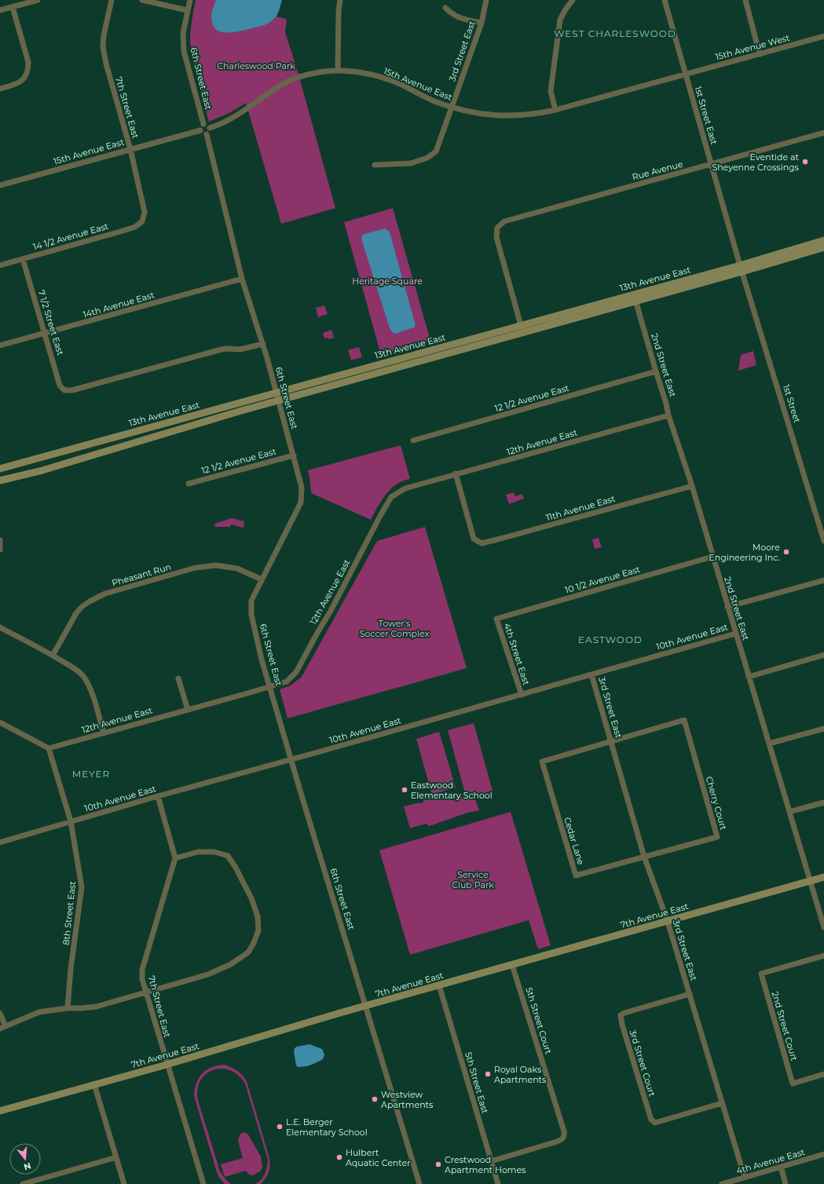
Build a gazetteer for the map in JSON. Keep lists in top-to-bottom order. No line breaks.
{"streets":{"main road":["13th Avenue East","7th Avenue East"],"street":["15th Avenue West","3rd Street East","6th Street East","15th Avenue East","7th Street East","1st Street East","Rue Avenue","14 1/2 Avenue East","14th Avenue East","7 1/2 Street East","2nd Street East","12 1/2 Avenue East","1st Street","12th Avenue East","11th Avenue East","Pheasant Run","10 1/2 Avenue East","10th Avenue East","4th Street East","Cherry Court","Cedar Lane","8th Street East","5th Street Court","2nd Street Court","3rd Street Court","5th Street East","4th Avenue East"]},"crossings":[["15th Avenue West","15th Avenue East"],["15th Avenue West","1st Street East"],["3rd Street East","15th Avenue East"],["3rd Street East","10th Avenue East"],["3rd Street East","Cherry Court"],["3rd Street East","Cedar Lane"],["3rd Street East","7th Avenue East"],["3rd Street East","3rd Street Court"],["3rd Street East","4th Avenue East"],["6th Street East","15th Avenue East"],["6th Street East","13th Avenue East"],["6th Street East","14th Avenue East"],["6th Street East","7 1/2 Street East"],["6th Street East","12 1/2 Avenue East"],["6th Street East","12th Avenue East"],["6th Street East","Pheasant Run"],["6th Street East","10th Avenue East"],["6th Street East","7th Avenue East"],["15th Avenue East","7th Street East"],["15th Avenue East","1st Street East"],["7th Street East","14 1/2 Avenue East"],["7th Street East","7th Avenue East"],["1st Street East","Rue Avenue"],["1st Street East","13th Avenue East"],["1st Street East","1st Street"],["Rue Avenue","13th Avenue East"],["14 1/2 Avenue East","7 1/2 Street East"],["13th Avenue East","2nd Street East"],["13th Avenue East","1st Street"],["14th Avenue East","7 1/2 Street East"],["2nd Street East","12 1/2 Avenue East"],["2nd Street East","12th Avenue East"],["2nd Street East","11th Avenue East"],["2nd Street East","10 1/2 Avenue East"],["2nd Street East","10th Avenue East"],["2nd Street East","7th Avenue East"],["12th Avenue East","11th Avenue East"],["12th Avenue East","8th Street East"],["10 1/2 Avenue East","4th Street East"],["10th Avenue East","4th Street East"],["10th Avenue East","8th Street East"],["Cherry Court","Cedar Lane"],["7th Avenue East","5th Street Court"],["7th Avenue East","5th Street East"],["5th Street Court","5th Street East"]],"districts":["WEST CHARLESWOOD","EASTWOOD","MEYER"],"parks":["Charleswood Park","Heritage Square","Tower's Soccer Complex","Service Club Park"],"places":["Eventide at Sheyenne Crossings","Moore Engineering Inc.","Eastwood Elementary School","Royal Oaks Apartments","Westview Apartments","L.E. Berger Elementary School","Hulbert Aquatic Center","Crestwood Apartment Homes"],"north":"bottom"}
